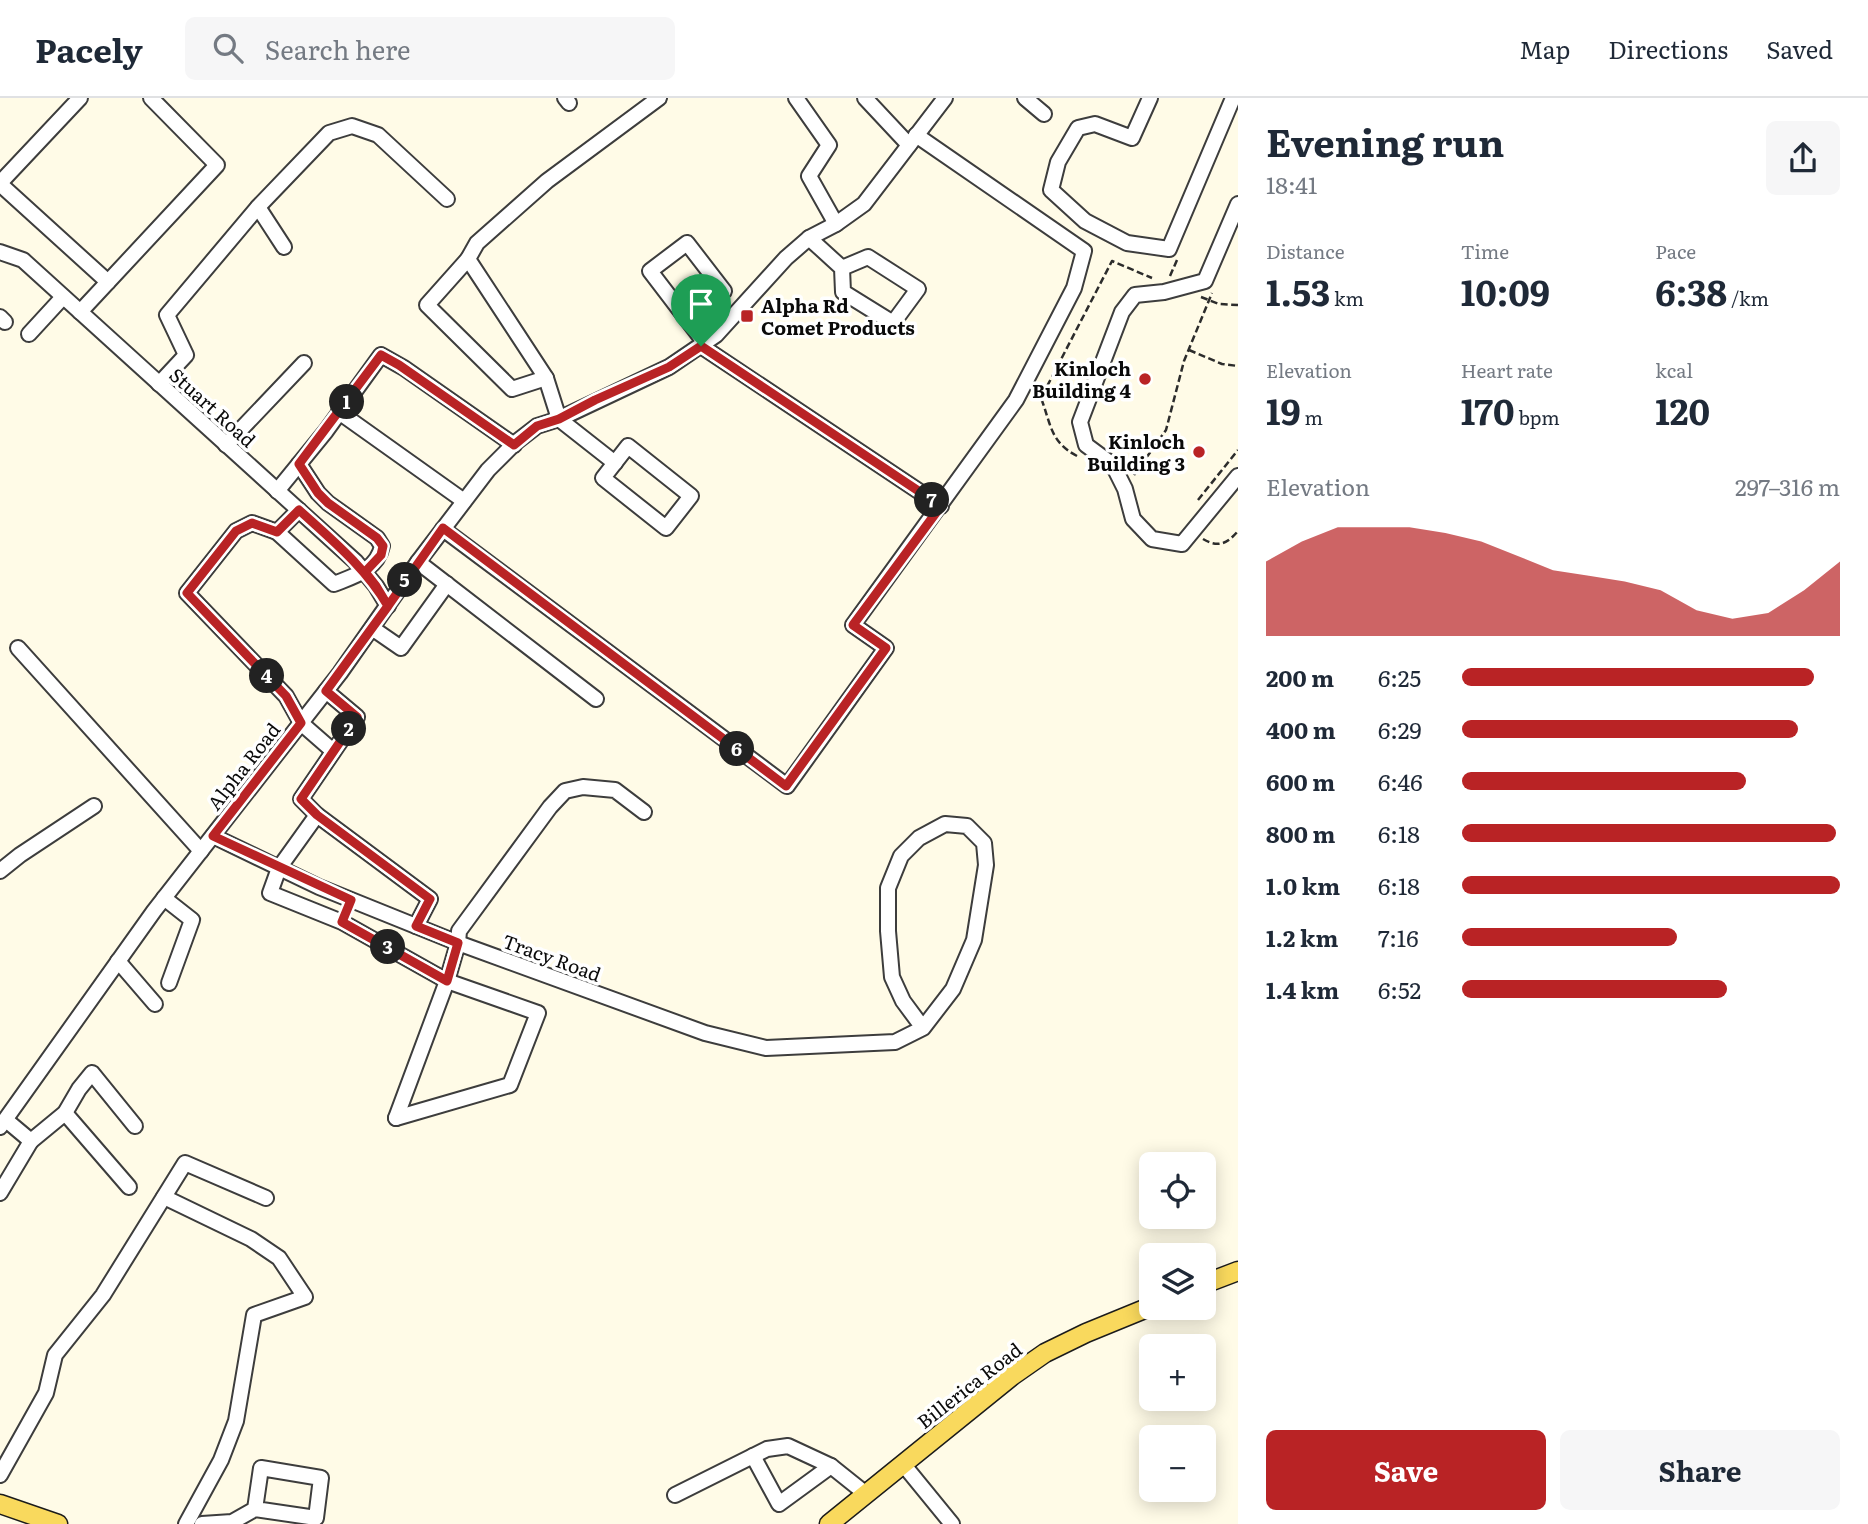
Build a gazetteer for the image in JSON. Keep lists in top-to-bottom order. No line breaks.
{"streets":{"main road":["Billerica Road"],"street":["Stuart Road","Alpha Road","Tracy Road"]},"crossings":[["Stuart Road","Alpha Road"],["Alpha Road","Tracy Road"]],"places":{"transit":["Alpha Rd Comet Products"],"other":["Kinloch Building 4","Kinloch Building 3"]},"page":{"header":"Pacely","search":"Search here","nav":["Map","Directions","Saved"],"heading":["Evening run","18:41"],"stats":[["Distance","1.53 km"],["Time","10:09"],["Pace","6:38 /km"],["Elevation","19 m"],["Heart rate","170 bpm"],["kcal","120"]],"pins":["1","7","5","4","2","6","3"],"chart":["Elevation","297–316 m"],"list":[{"name":"200 m","note":"6:25"},{"name":"400 m","note":"6:29"},{"name":"600 m","note":"6:46"},{"name":"800 m","note":"6:18"},{"name":"1.0 km","note":"6:18"},{"name":"1.2 km","note":"7:16"},{"name":"1.4 km","note":"6:52"}],"map_buttons":["+","−"],"buttons":["Save","Share"]}}
